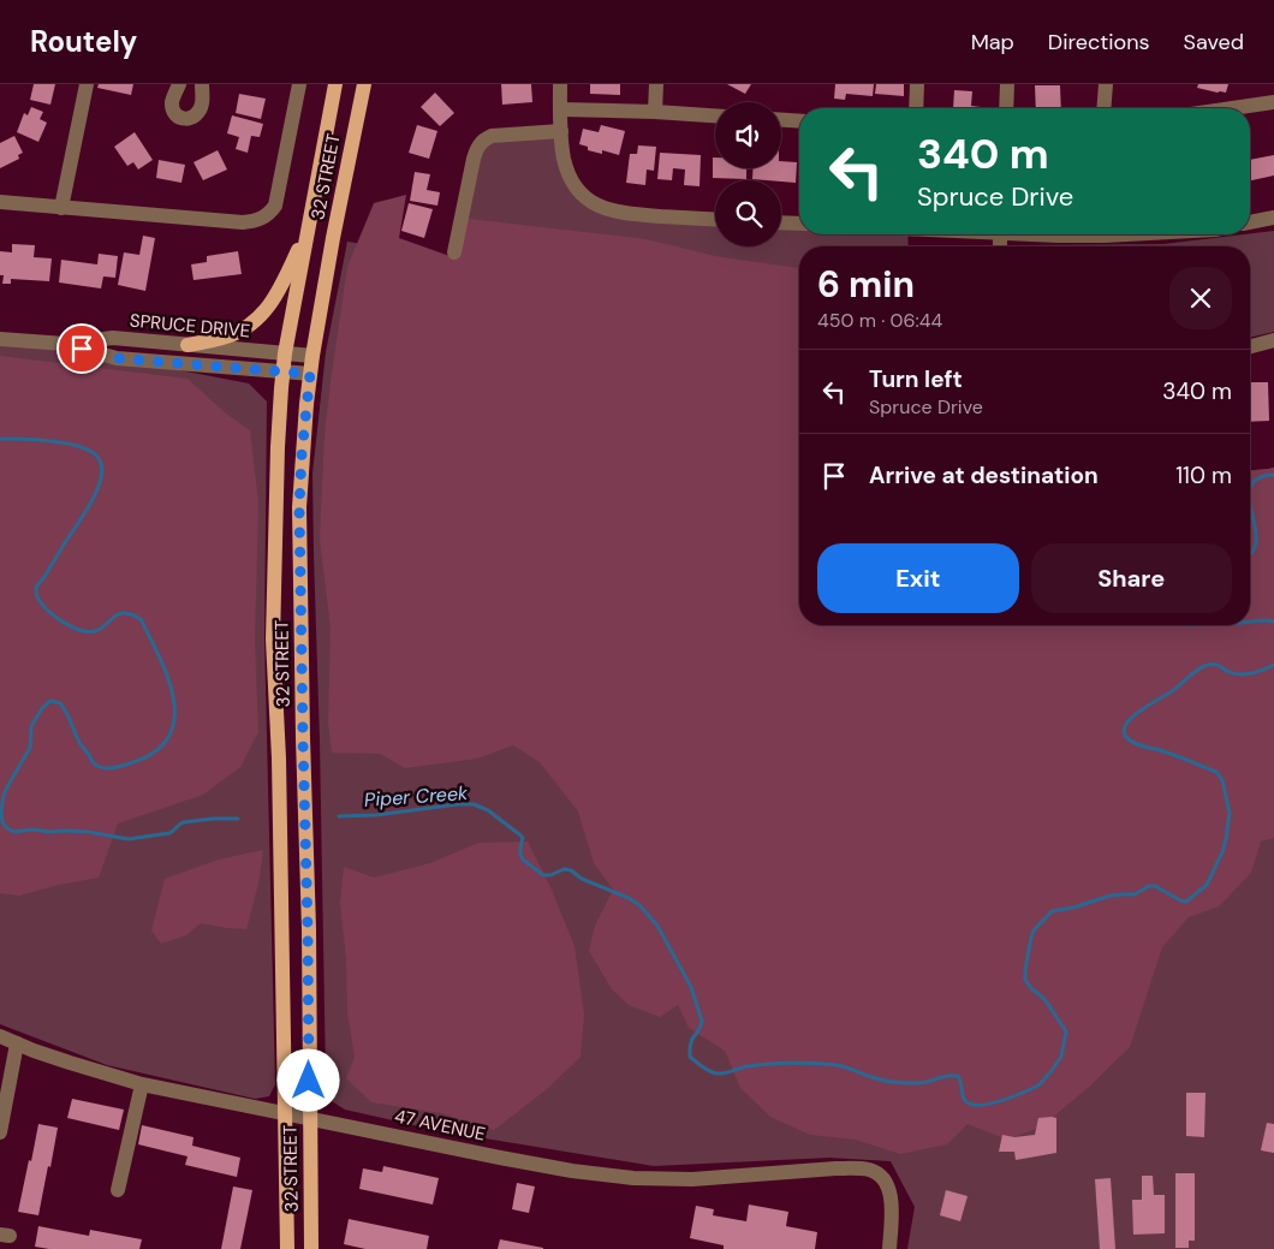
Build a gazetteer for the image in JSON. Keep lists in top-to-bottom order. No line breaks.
{"streets":{"main road":["32 STREET"],"street":["SPRUCE DRIVE","47 AVENUE"]},"crossings":[["32 STREET","SPRUCE DRIVE"],["32 STREET","47 AVENUE"]],"water":["Piper Creek"],"page":{"header":"Routely","nav":["Map","Directions","Saved"],"turn":["340 m","Spruce Drive"],"heading":["6 min","450 m · 06:44"],"list":[{"name":"Turn left","note":"Spruce Drive","value":"340 m"},{"name":"Arrive at destination","value":"110 m"}],"buttons":["Exit","Share"]}}
